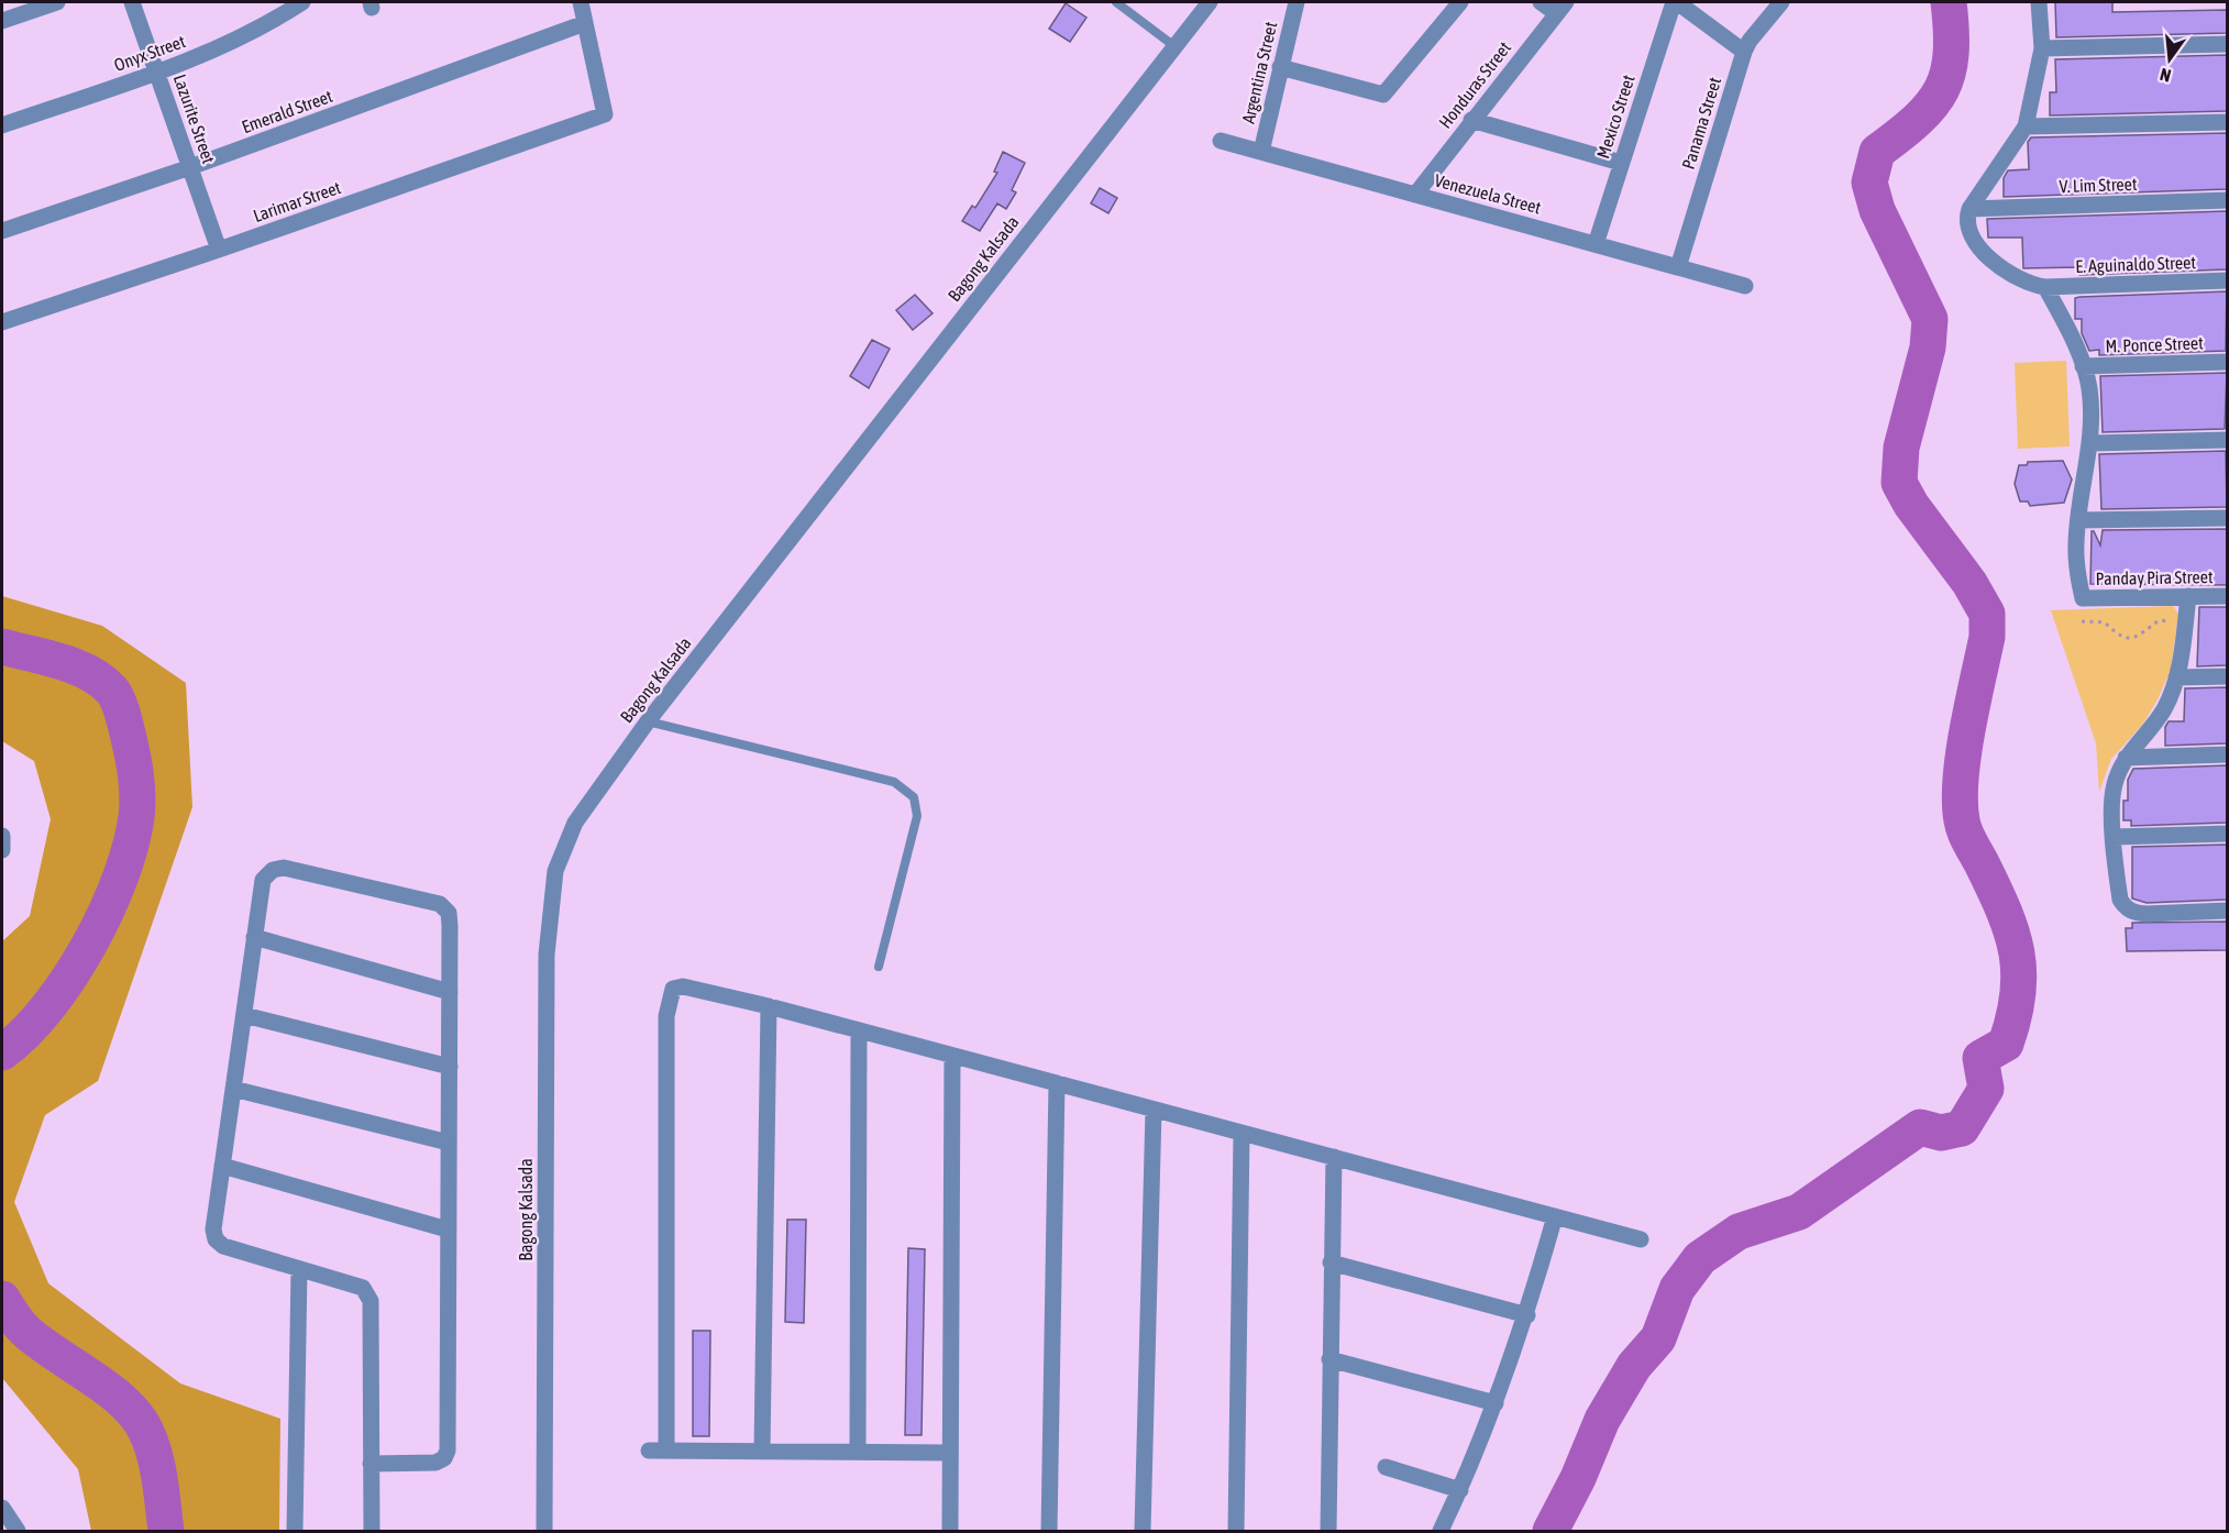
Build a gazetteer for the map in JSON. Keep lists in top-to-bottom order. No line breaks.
{"streets":{"street":["Onyx Street","Argentina Street","Honduras Street","Emerald Street","Mexico Street","Lazurite Street","Panama Street","V. Lim Street","Venezuela Street","Larimar Street","Bagong Kalsada","E. Aguinaldo Street","M. Ponce Street","Panday Pira Street"]},"crossings":[["Onyx Street","Lazurite Street"],["Argentina Street","Venezuela Street"],["Honduras Street","Venezuela Street"],["Emerald Street","Lazurite Street"],["Emerald Street","Larimar Street"],["Mexico Street","Venezuela Street"],["Lazurite Street","Larimar Street"],["Panama Street","Venezuela Street"],["V. Lim Street","E. Aguinaldo Street"]],"north":"bottom"}
